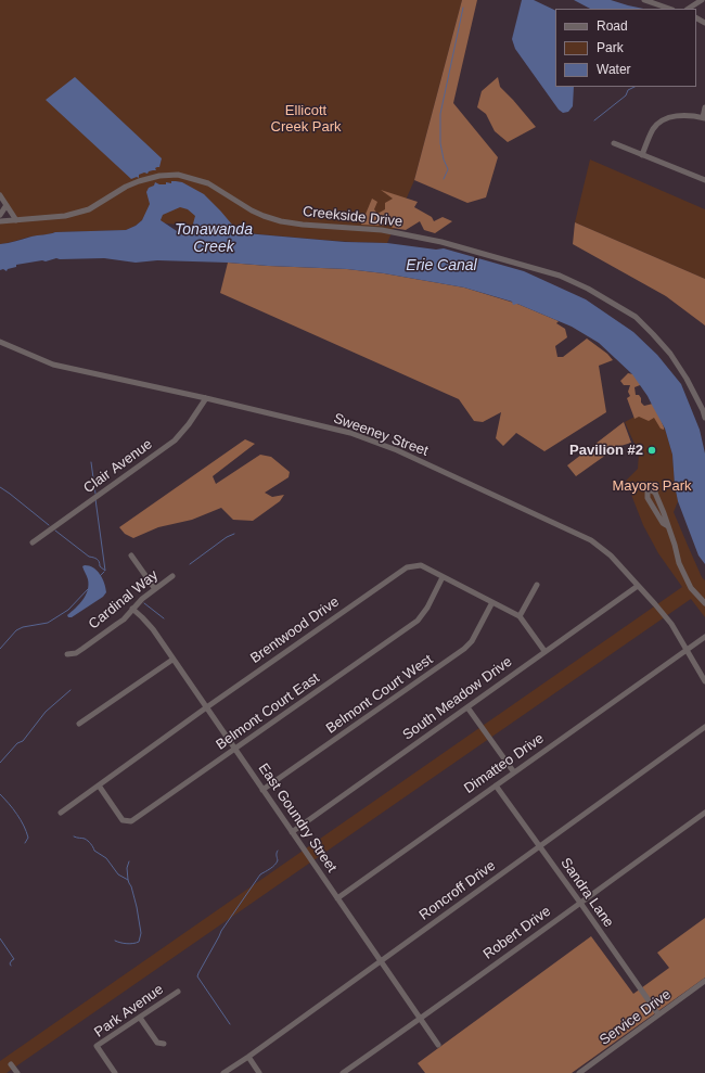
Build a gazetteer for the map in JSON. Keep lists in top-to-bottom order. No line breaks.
{"streets":{"street":["Creekside Drive","Sweeney Street","Clair Avenue","Cardinal Way","Brentwood Drive","Belmont Court West","South Meadow Drive","Belmont Court East","Dimatteo Drive","East Goundry Street","Roncroff Drive","Sandra Lane","Robert Drive","Park Avenue","Service Drive"]},"crossings":[["Sweeney Street","Clair Avenue"],["Sweeney Street","South Meadow Drive"],["Sweeney Street","Dimatteo Drive"],["Cardinal Way","East Goundry Street"],["Brentwood Drive","Belmont Court West"],["Brentwood Drive","South Meadow Drive"],["Brentwood Drive","Belmont Court East"],["Brentwood Drive","East Goundry Street"],["Belmont Court West","East Goundry Street"],["South Meadow Drive","East Goundry Street"],["Belmont Court East","East Goundry Street"],["Dimatteo Drive","East Goundry Street"],["Dimatteo Drive","Sandra Lane"],["East Goundry Street","Roncroff Drive"],["East Goundry Street","Robert Drive"],["Roncroff Drive","Sandra Lane"],["Sandra Lane","Robert Drive"],["Sandra Lane","Service Drive"]],"water":["Tonawanda Creek","Erie Canal"],"parks":["Ellicott Creek Park","Mayors Park"],"places":["Pavilion #2"],"legend":["Road","Park","Water"]}
